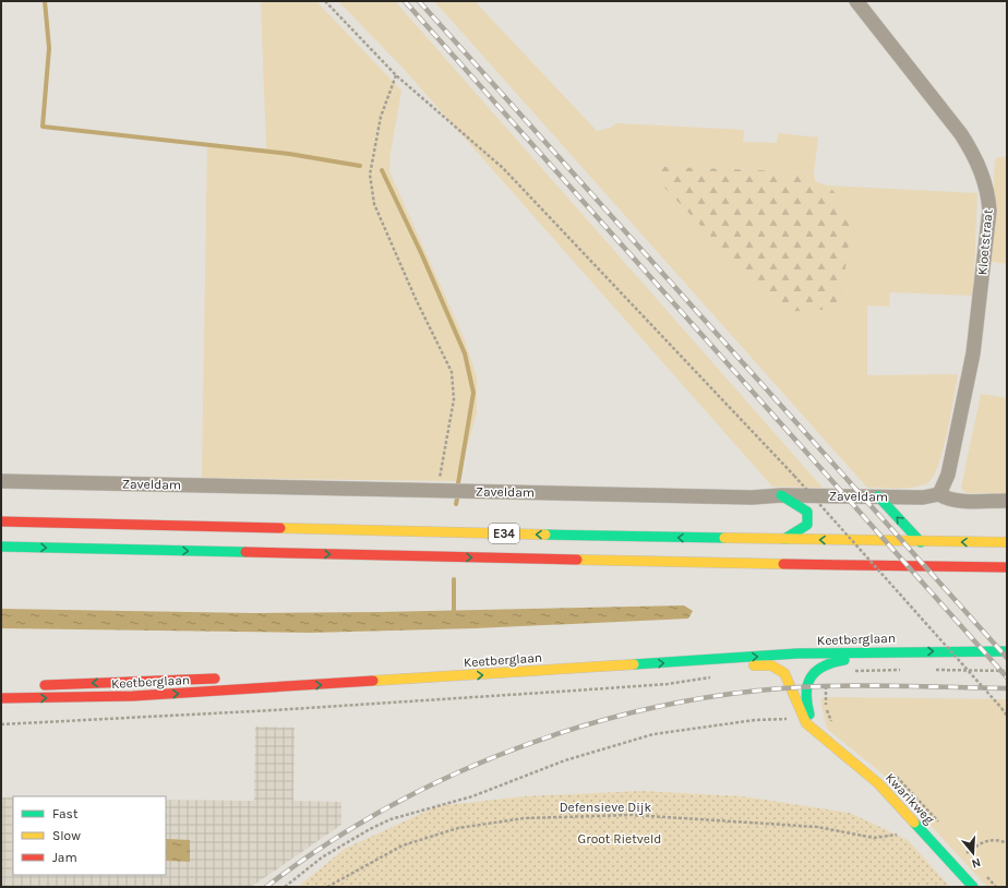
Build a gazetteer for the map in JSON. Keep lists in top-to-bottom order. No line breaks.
{"streets":{"main road":["E34","Keetberglaan","Kwarikweg"],"street":["Kloetstraat","Zaveldam"],"path":["Defensieve Dijk"]},"crossings":[["Kloetstraat","Zaveldam"],["Keetberglaan","Kwarikweg"]],"parks":["Groot Rietveld"],"legend":["Fast","Slow","Jam"],"north":"bottom"}
